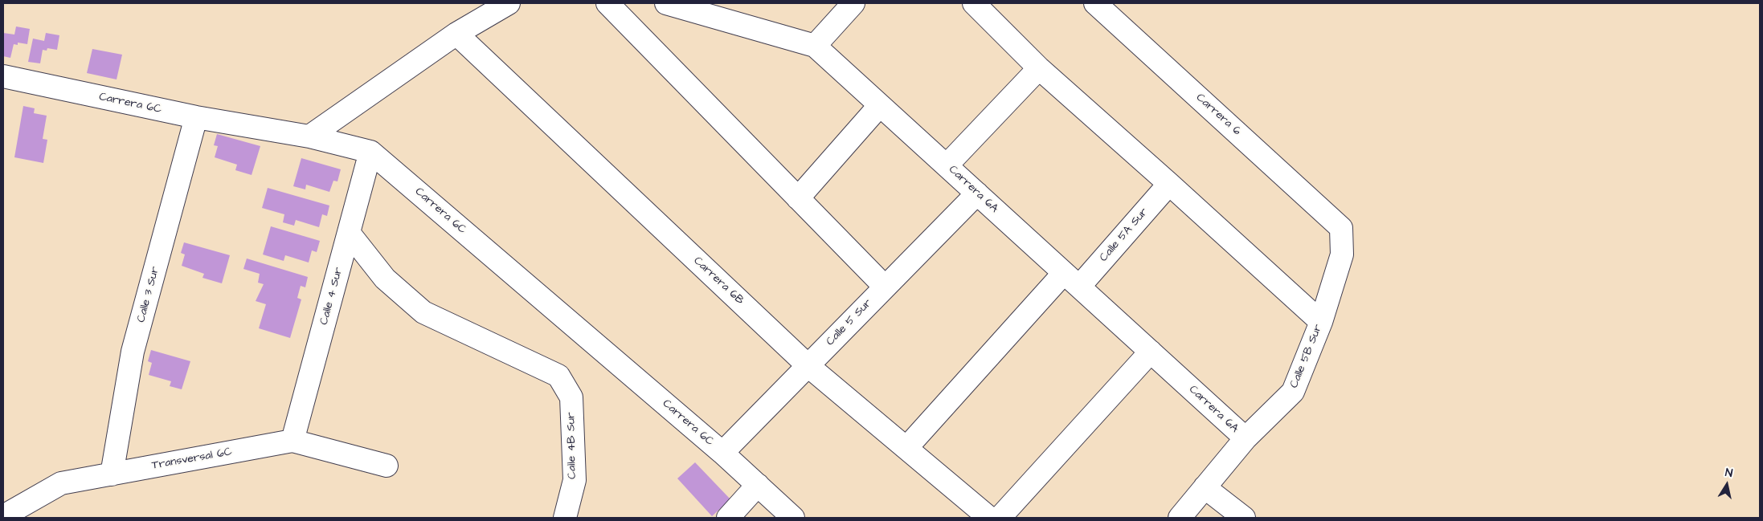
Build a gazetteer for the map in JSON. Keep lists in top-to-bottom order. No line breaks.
{"streets":{"street":["Carrera 6C","Carrera 6","Carrera 6A","Calle 5A Sur","Carrera 6B","Calle 3 Sur","Calle 4 Sur","Calle 5 Sur","Calle 5B Sur","Calle 4B Sur","Transversal 6C"]},"crossings":[["Carrera 6C","Calle 3 Sur"],["Carrera 6C","Calle 4 Sur"],["Carrera 6C","Calle 5 Sur"],["Carrera 6","Calle 5B Sur"],["Carrera 6A","Calle 5A Sur"],["Carrera 6A","Calle 5 Sur"],["Carrera 6A","Calle 5B Sur"],["Calle 5A Sur","Carrera 6B"],["Carrera 6B","Calle 5 Sur"],["Calle 3 Sur","Transversal 6C"],["Calle 4 Sur","Calle 4B Sur"],["Calle 4 Sur","Transversal 6C"]],"north":"top"}
